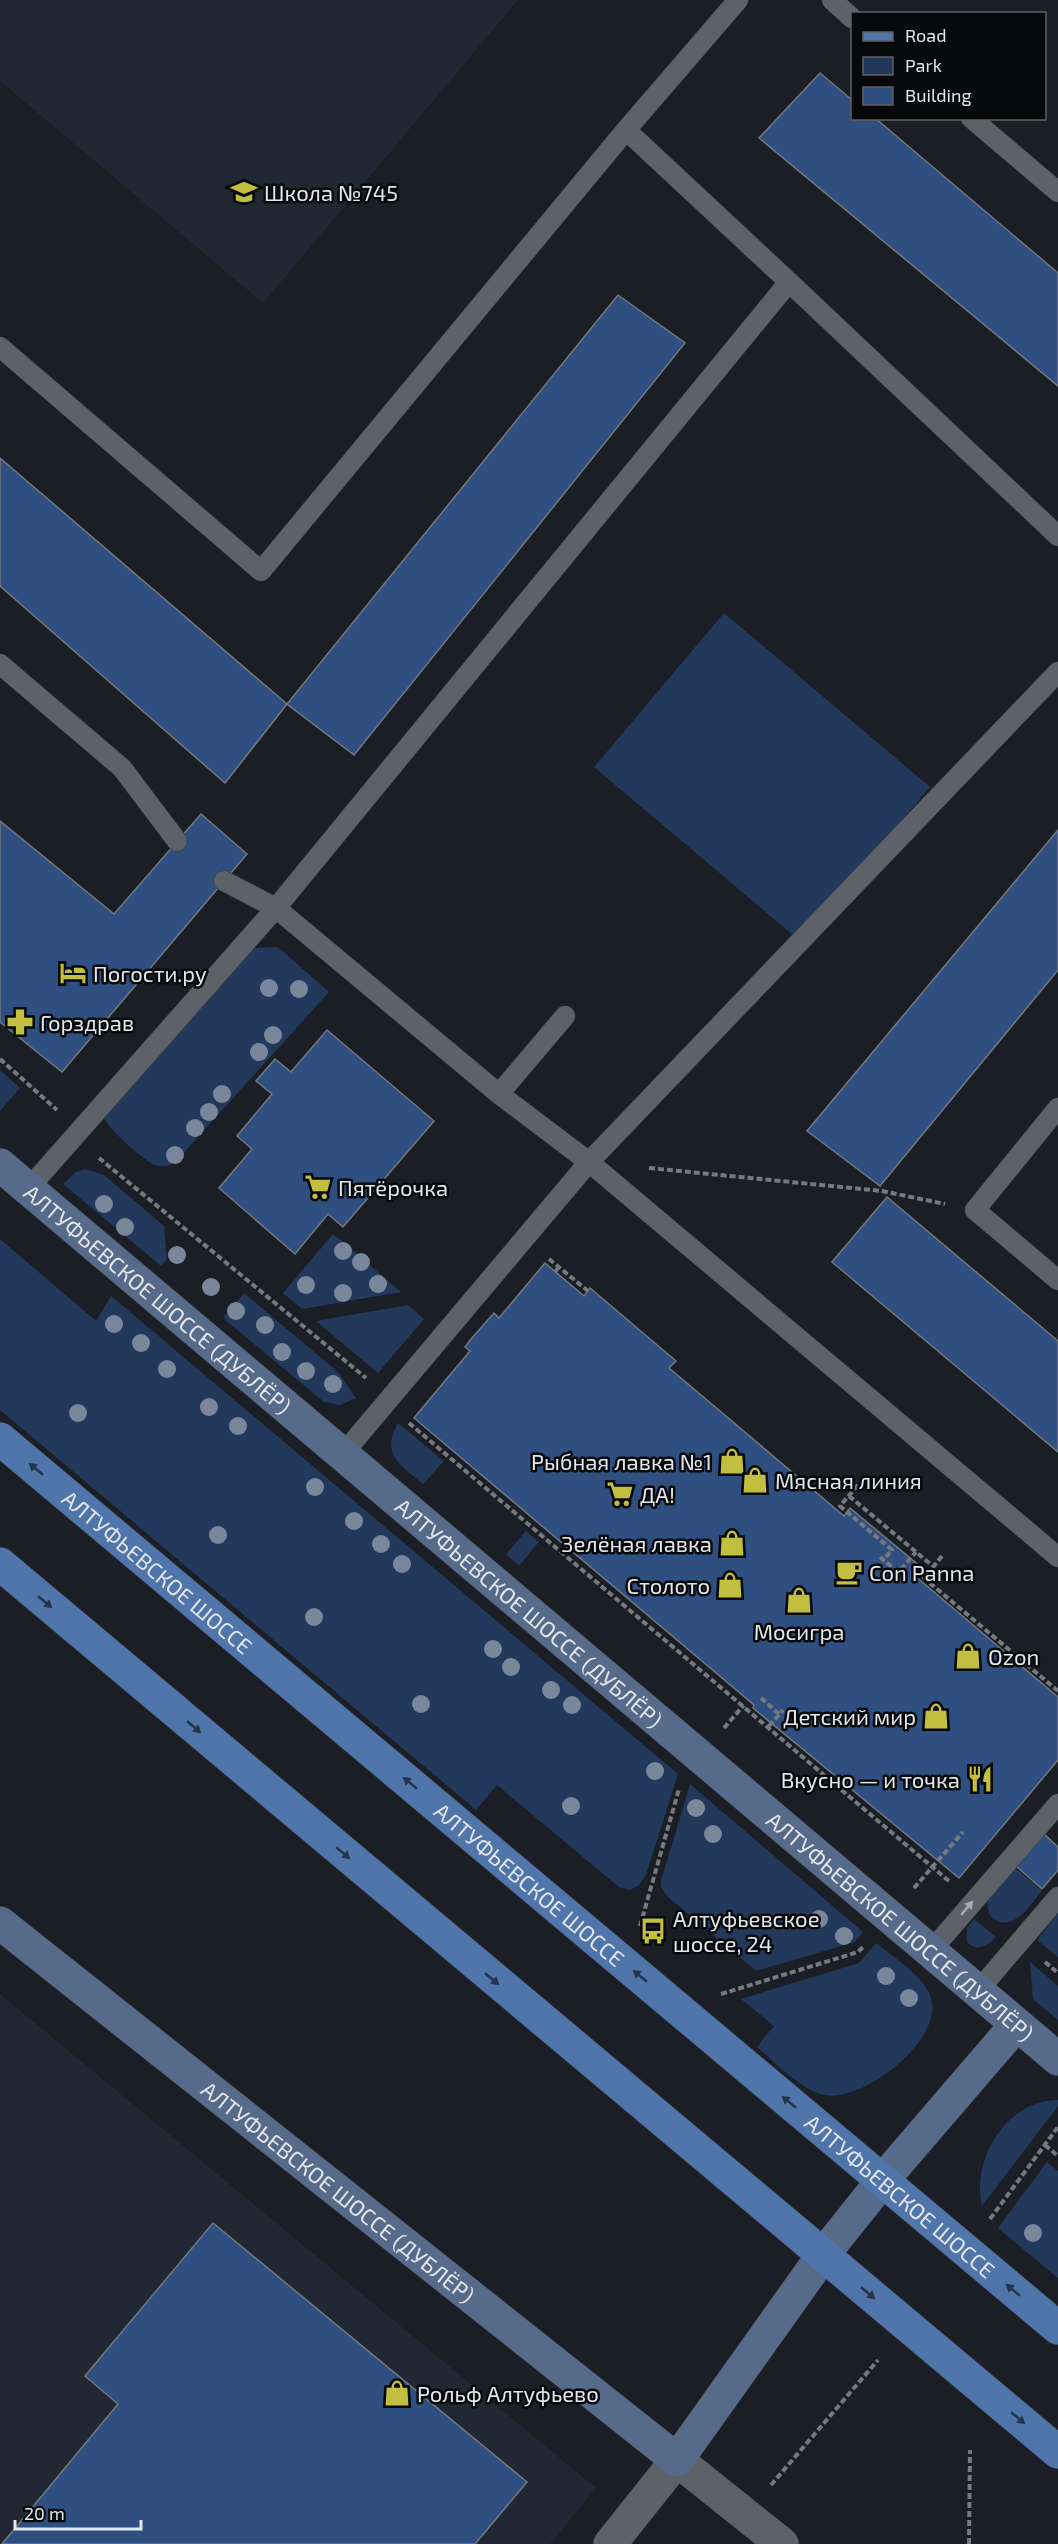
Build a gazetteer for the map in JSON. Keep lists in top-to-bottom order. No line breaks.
{"streets":{"main road":["АЛТУФЬЕВСКОЕ ШОССЕ (ДУБЛЁР)","АЛТУФЬЕВСКОЕ ШОССЕ"]},"places":{"school or university":["Школа №745"],"hotel":["Погости.ру"],"pharmacy":["Горздрав"],"supermarket":["Пятёрочка","ДА!"],"shop":["Рыбная лавка №1","Мясная линия","Зелёная лавка","Столото","Мосигра","Ozon","Детский мир","Рольф Алтуфьево"],"cafe":["Con Panna"],"restaurant":["Вкусно — и точка"],"bus stop":["Алтуфьевское шоссе, 24"]},"legend":["Road","Park","Building"],"scale_bar":"20 m"}
